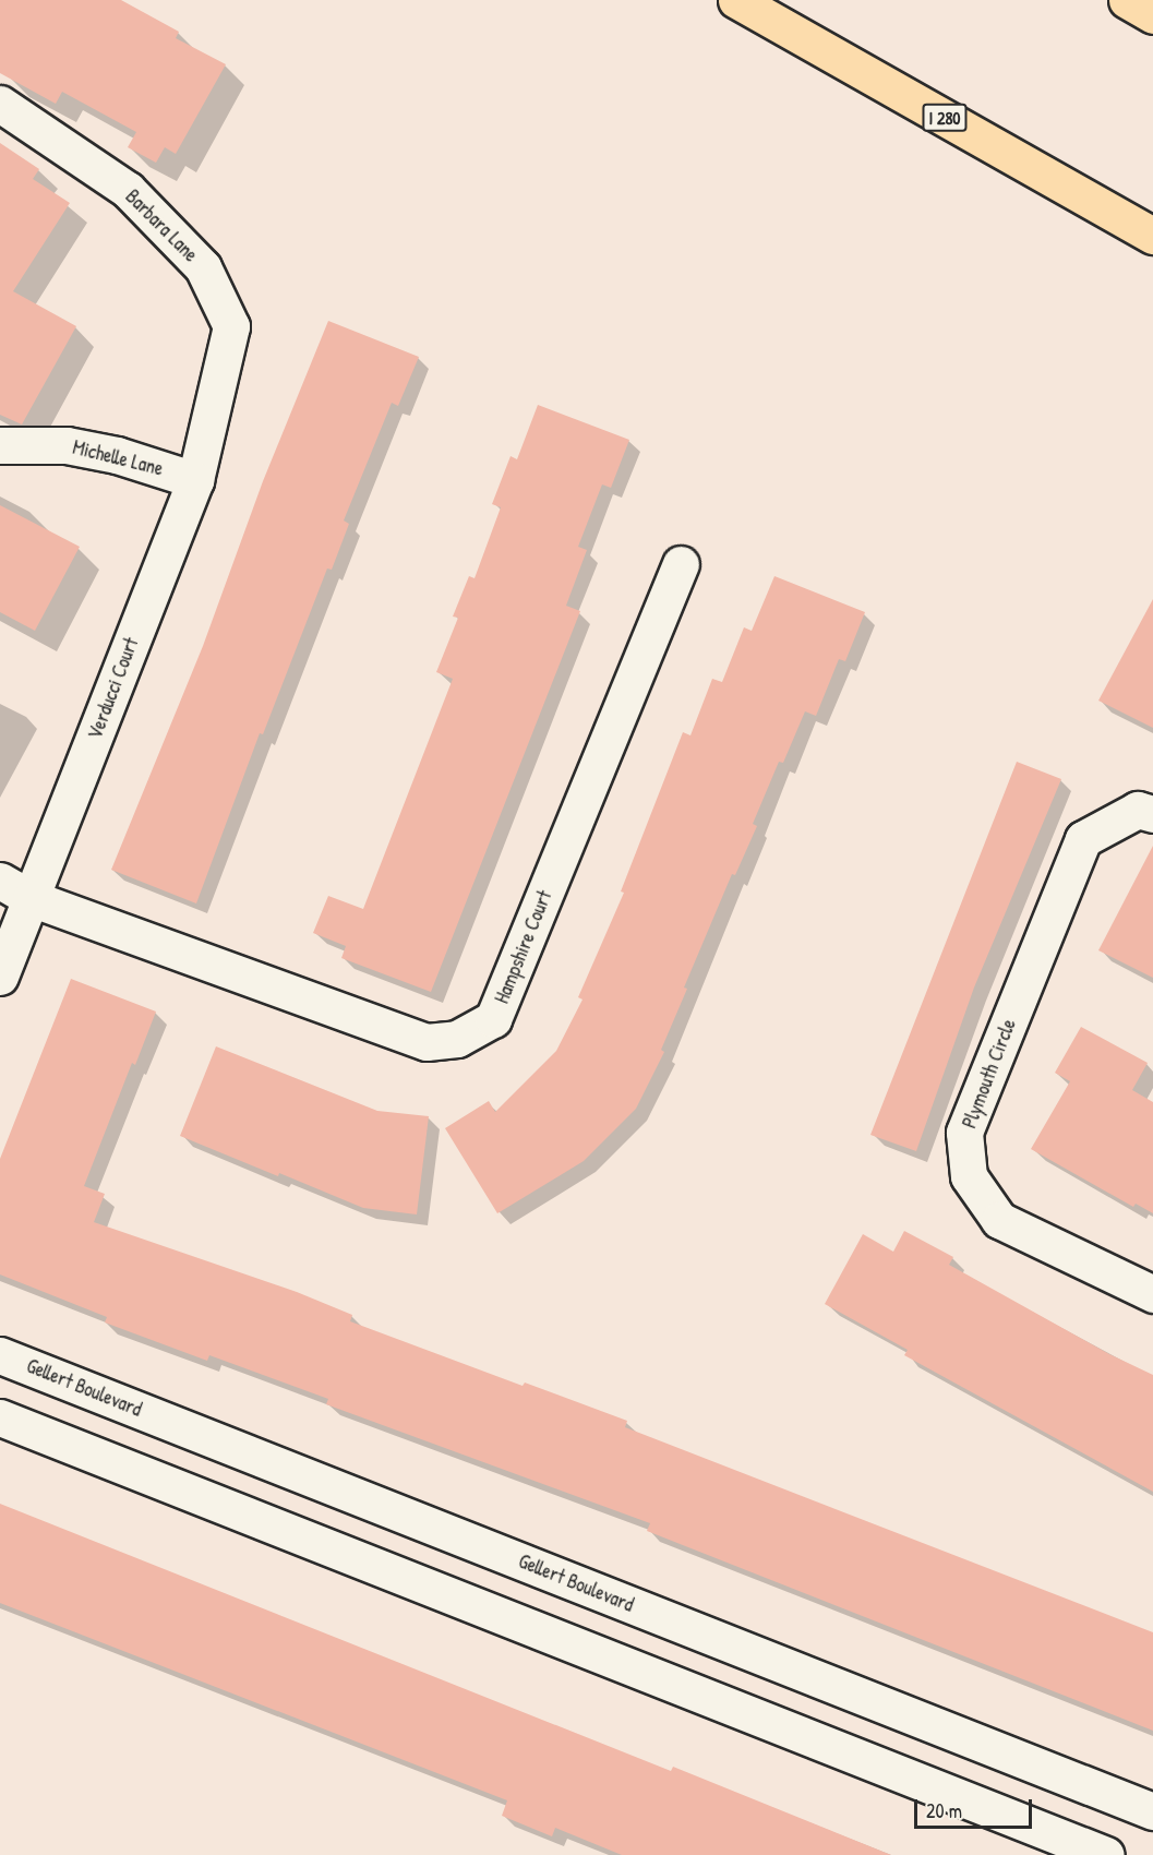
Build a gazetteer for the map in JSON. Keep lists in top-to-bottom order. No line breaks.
{"streets":{"highway":["I 280"],"street":["Barbara Lane","Michelle Lane","Verducci Court","Hampshire Court","Plymouth Circle","Gellert Boulevard"]},"crossings":[["Barbara Lane","Michelle Lane"],["Barbara Lane","Verducci Court"],["Michelle Lane","Verducci Court"],["Verducci Court","Hampshire Court"]],"scale_bar":"20 m"}
